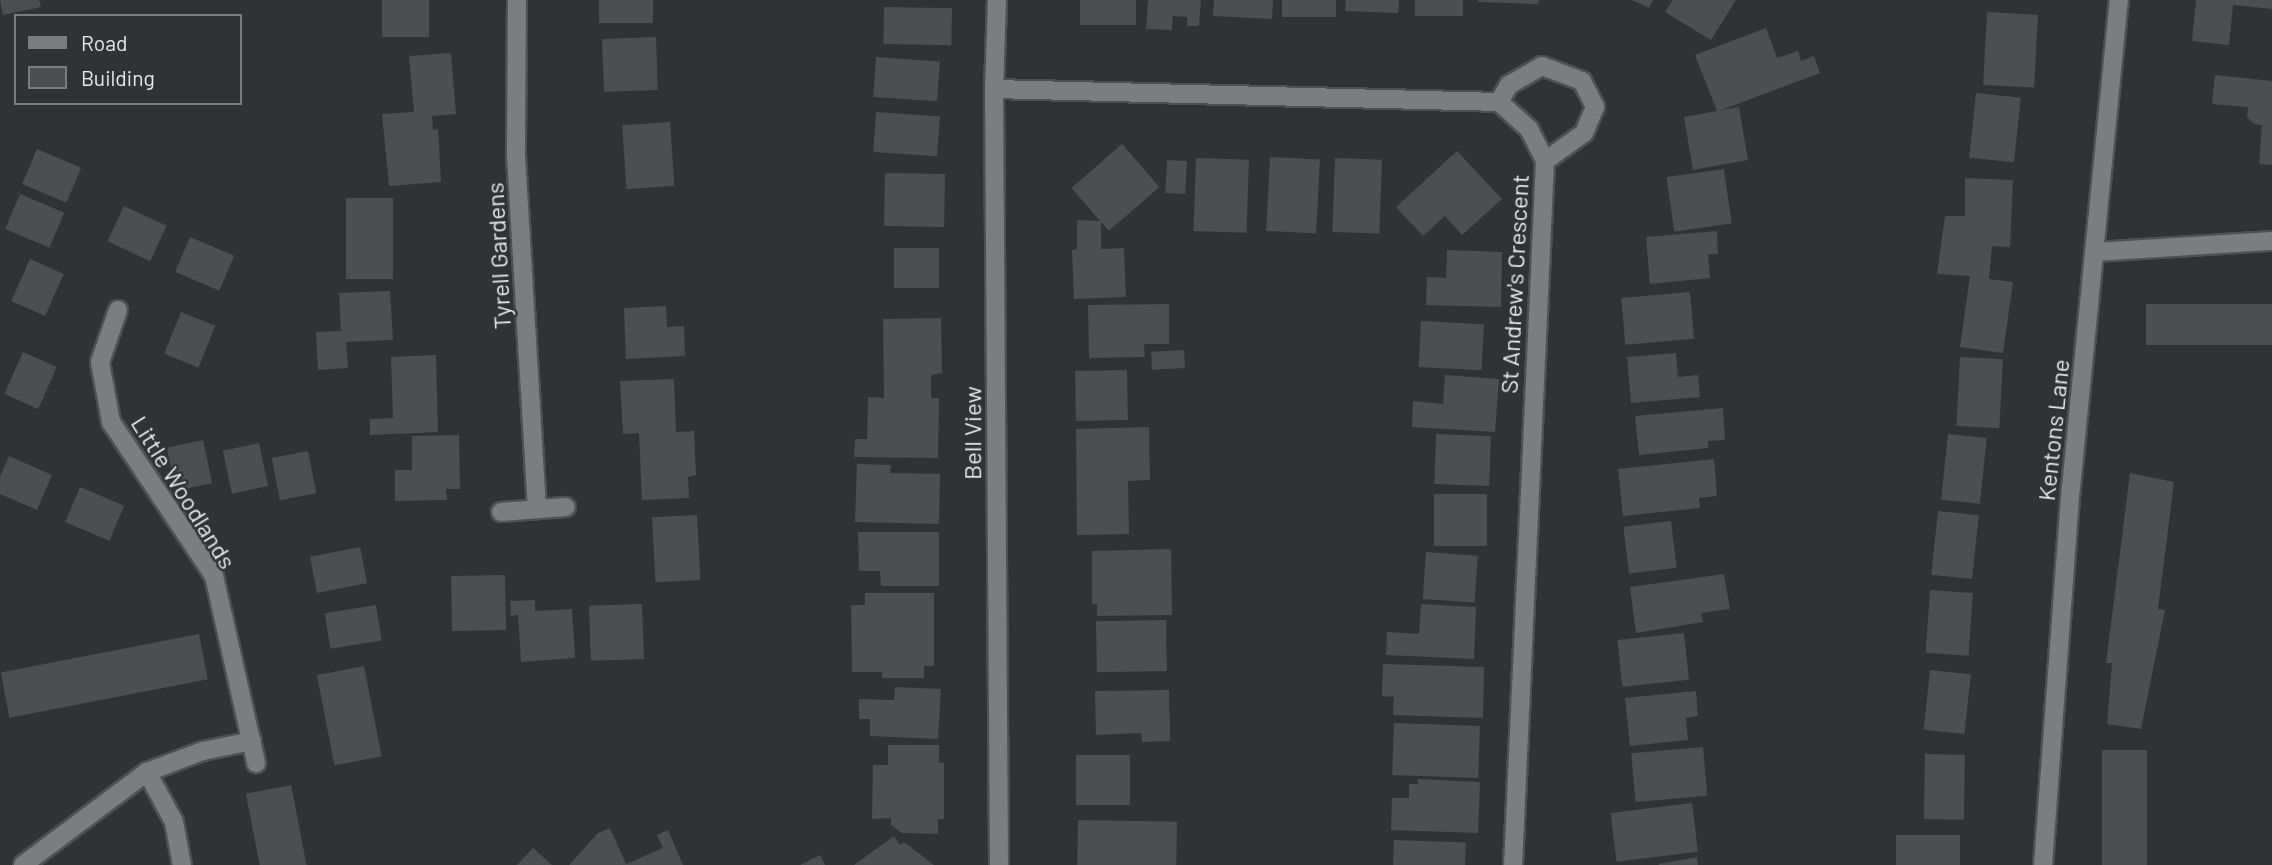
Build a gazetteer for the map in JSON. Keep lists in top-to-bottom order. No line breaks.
{"streets":{"street":["Tyrell Gardens","St Andrew's Crescent","Kentons Lane","Bell View","Little Woodlands"]},"legend":["Road","Building"]}
